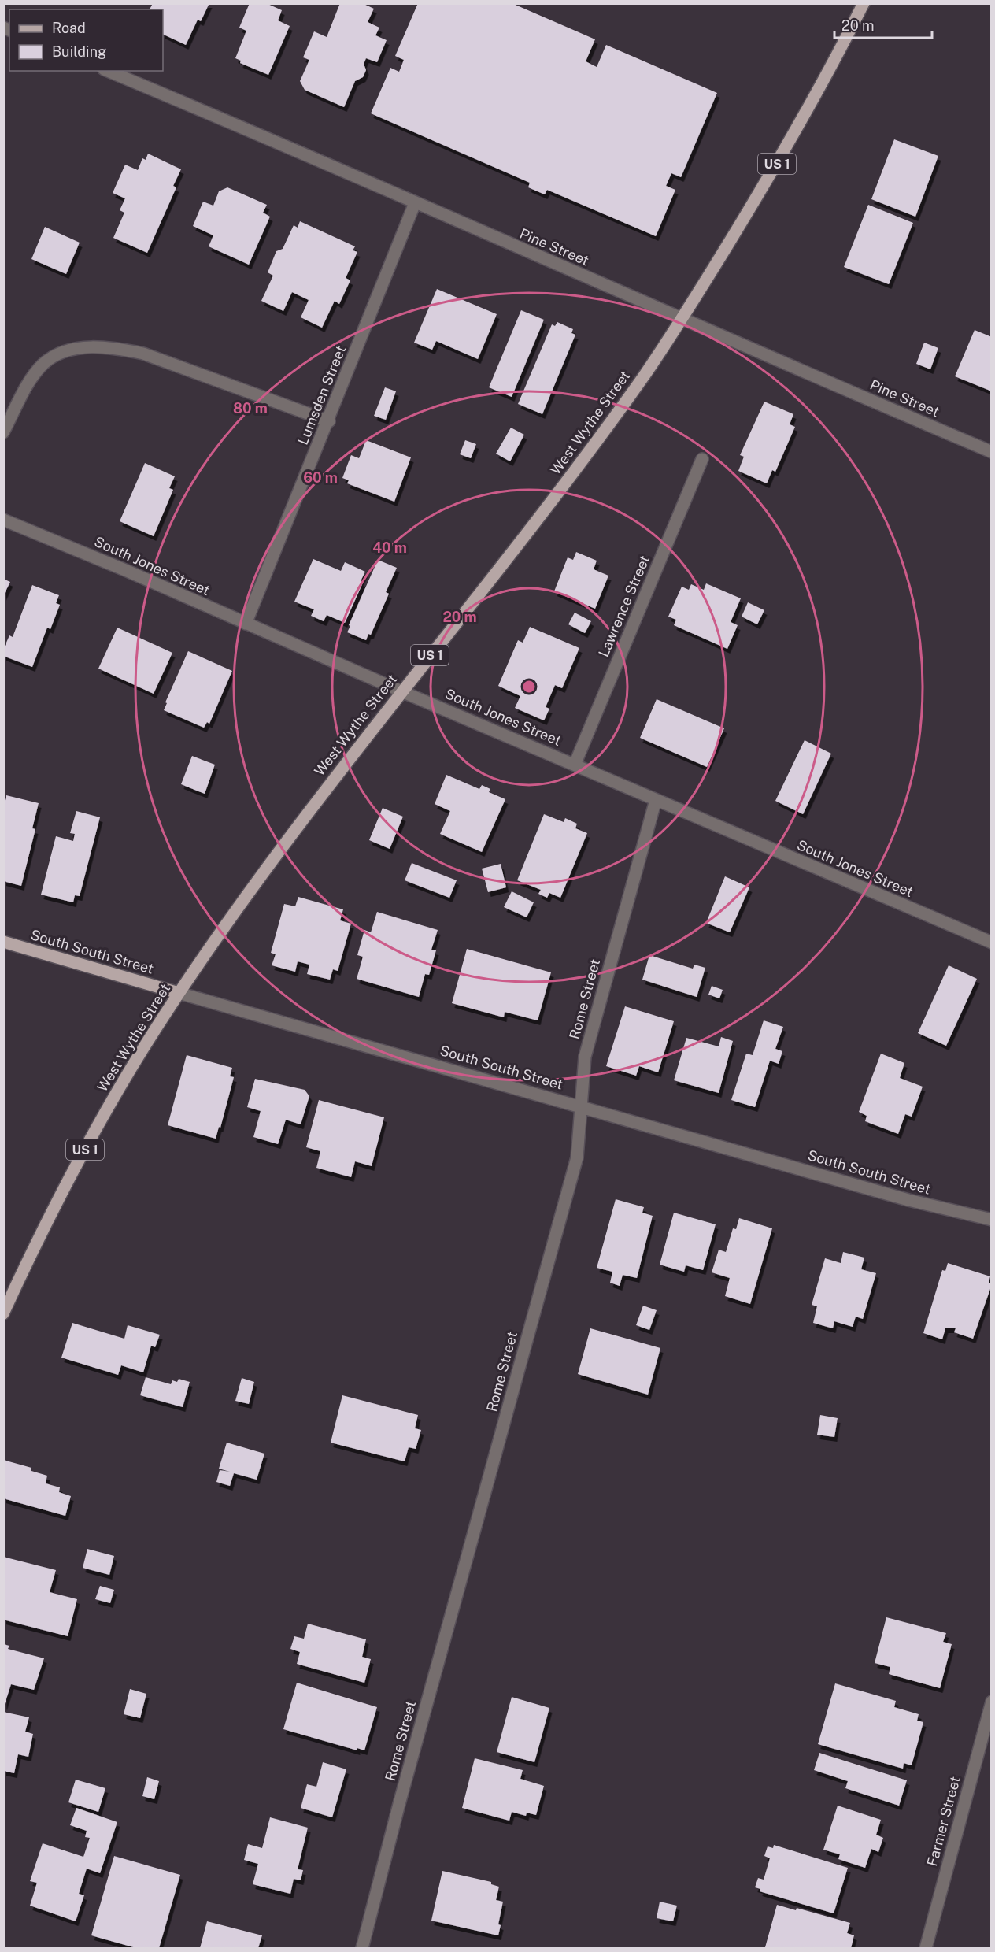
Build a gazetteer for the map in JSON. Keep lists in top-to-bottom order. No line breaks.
{"streets":{"main road":["US 1","West Wythe Street","South South Street"],"street":["Pine Street","Lumsden Street","South Jones Street","Lawrence Street","Rome Street","Farmer Street"]},"crossings":[["Pine Street","Lumsden Street"],["Pine Street","West Wythe Street"],["Lumsden Street","South Jones Street"],["West Wythe Street","South Jones Street"],["West Wythe Street","South South Street"],["South Jones Street","Lawrence Street"],["South Jones Street","Rome Street"],["South South Street","Rome Street"]],"legend":["Road","Building"],"scale_bar":"20 m","rings":["80 m","60 m","40 m","20 m"]}
